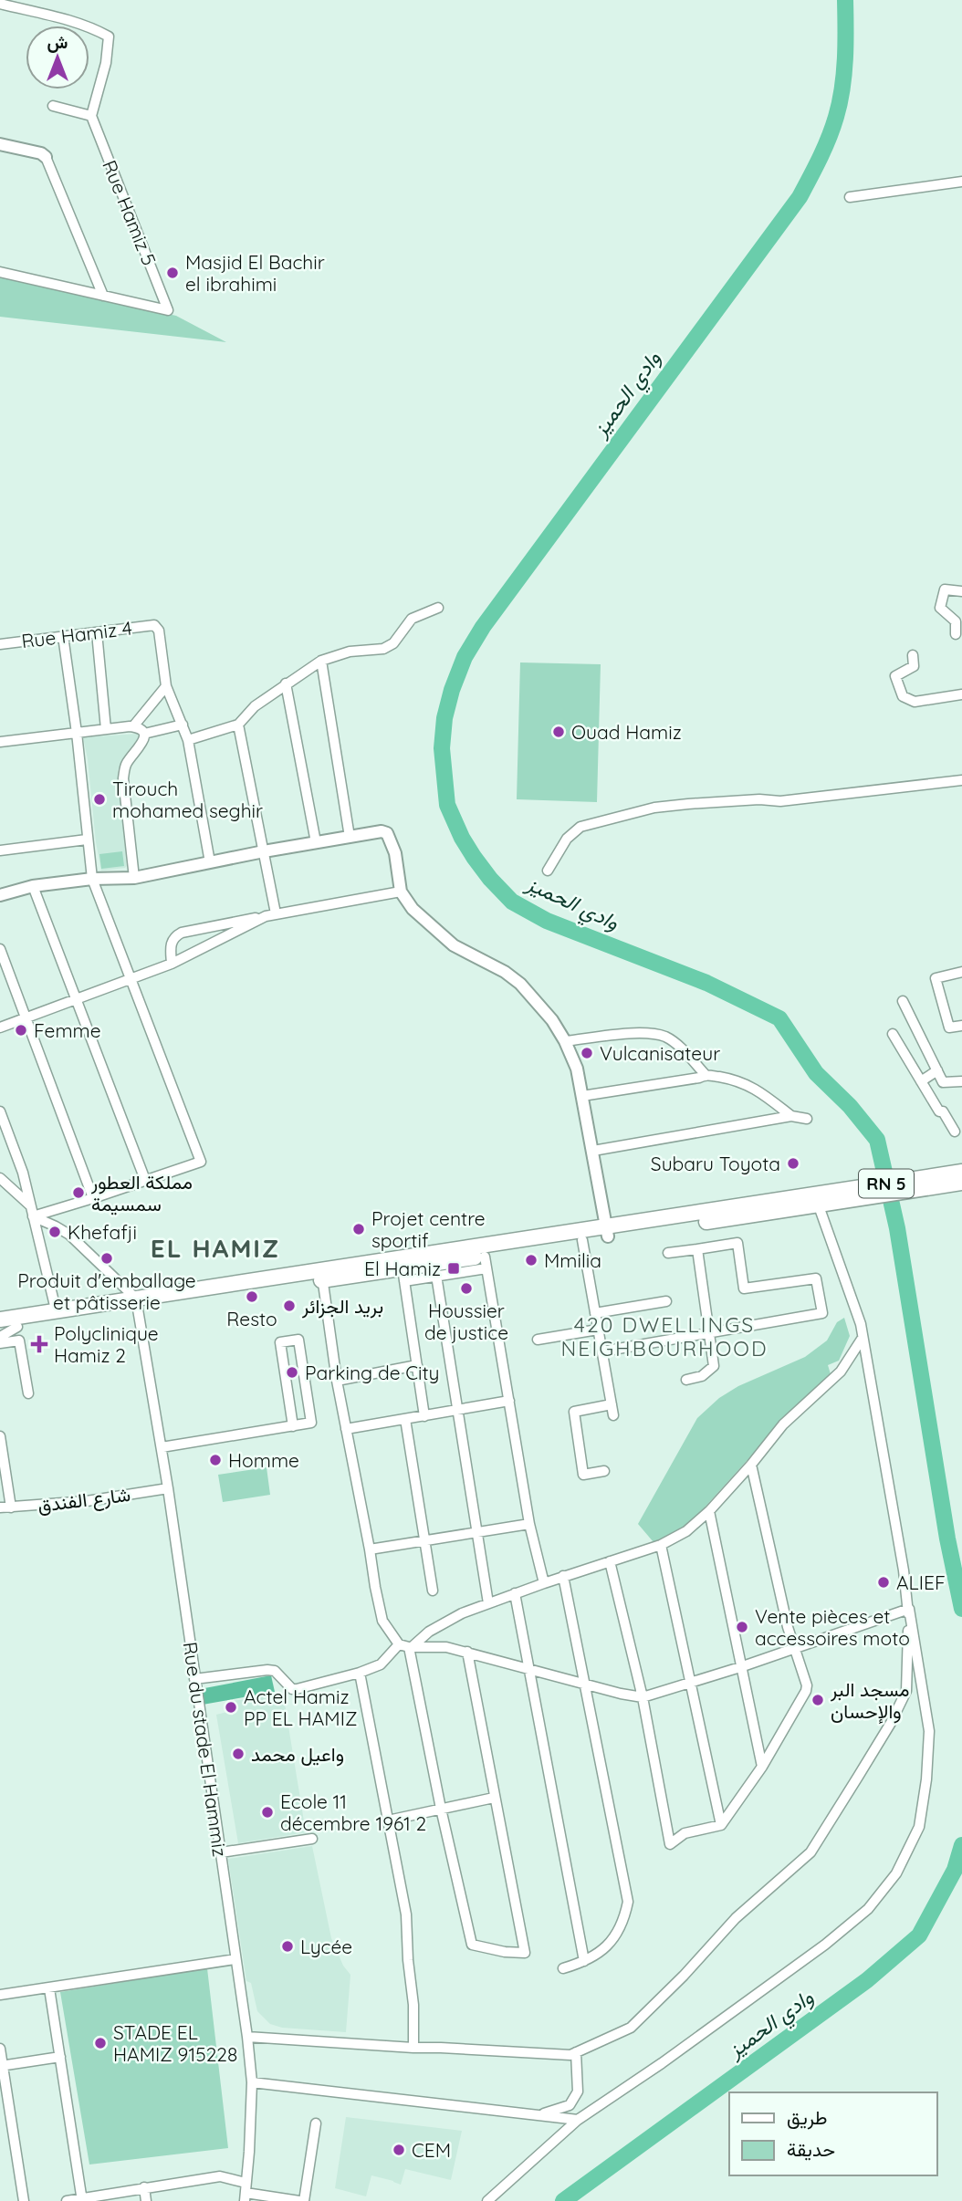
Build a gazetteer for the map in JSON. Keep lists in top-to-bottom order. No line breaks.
{"streets":{"highway":["RN 5"],"street":["Rue Hamiz 5","Rue Hamiz 4","شارع الفندق","Rue du stade El Hammiz"]},"crossings":[["RN 5","Rue du stade El Hammiz"],["شارع الفندق","Rue du stade El Hammiz"]],"districts":["EL HAMIZ","420 DWELLINGS NEIGHBOURHOOD"],"water":["وادي الحميز"],"places":{"other":["Masjid El Bachir el ibrahimi","Ouad Hamiz","Tirouch mohamed seghir","Femme","Vulcanisateur","Subaru Toyota","مملكة العطور سمسيمة","Projet centre sportif","Khefafji","Produit d'emballage et pâtisserie","Mmilia","Houssier de justice","Resto","بريد الجزائر","Parking de City","Homme","ALIEF","Vente pièces et accessoires moto","مسجد البر والإحسان","Actel Hamiz PP EL HAMIZ","واعيل محمد","Ecole 11 décembre 1961 2","Lycée","STADE EL HAMIZ 915228","CEM"],"transit":["El Hamiz"],"health":["Polyclinique Hamiz 2"]},"legend":["طريق","حديقة"],"north":"top"}
